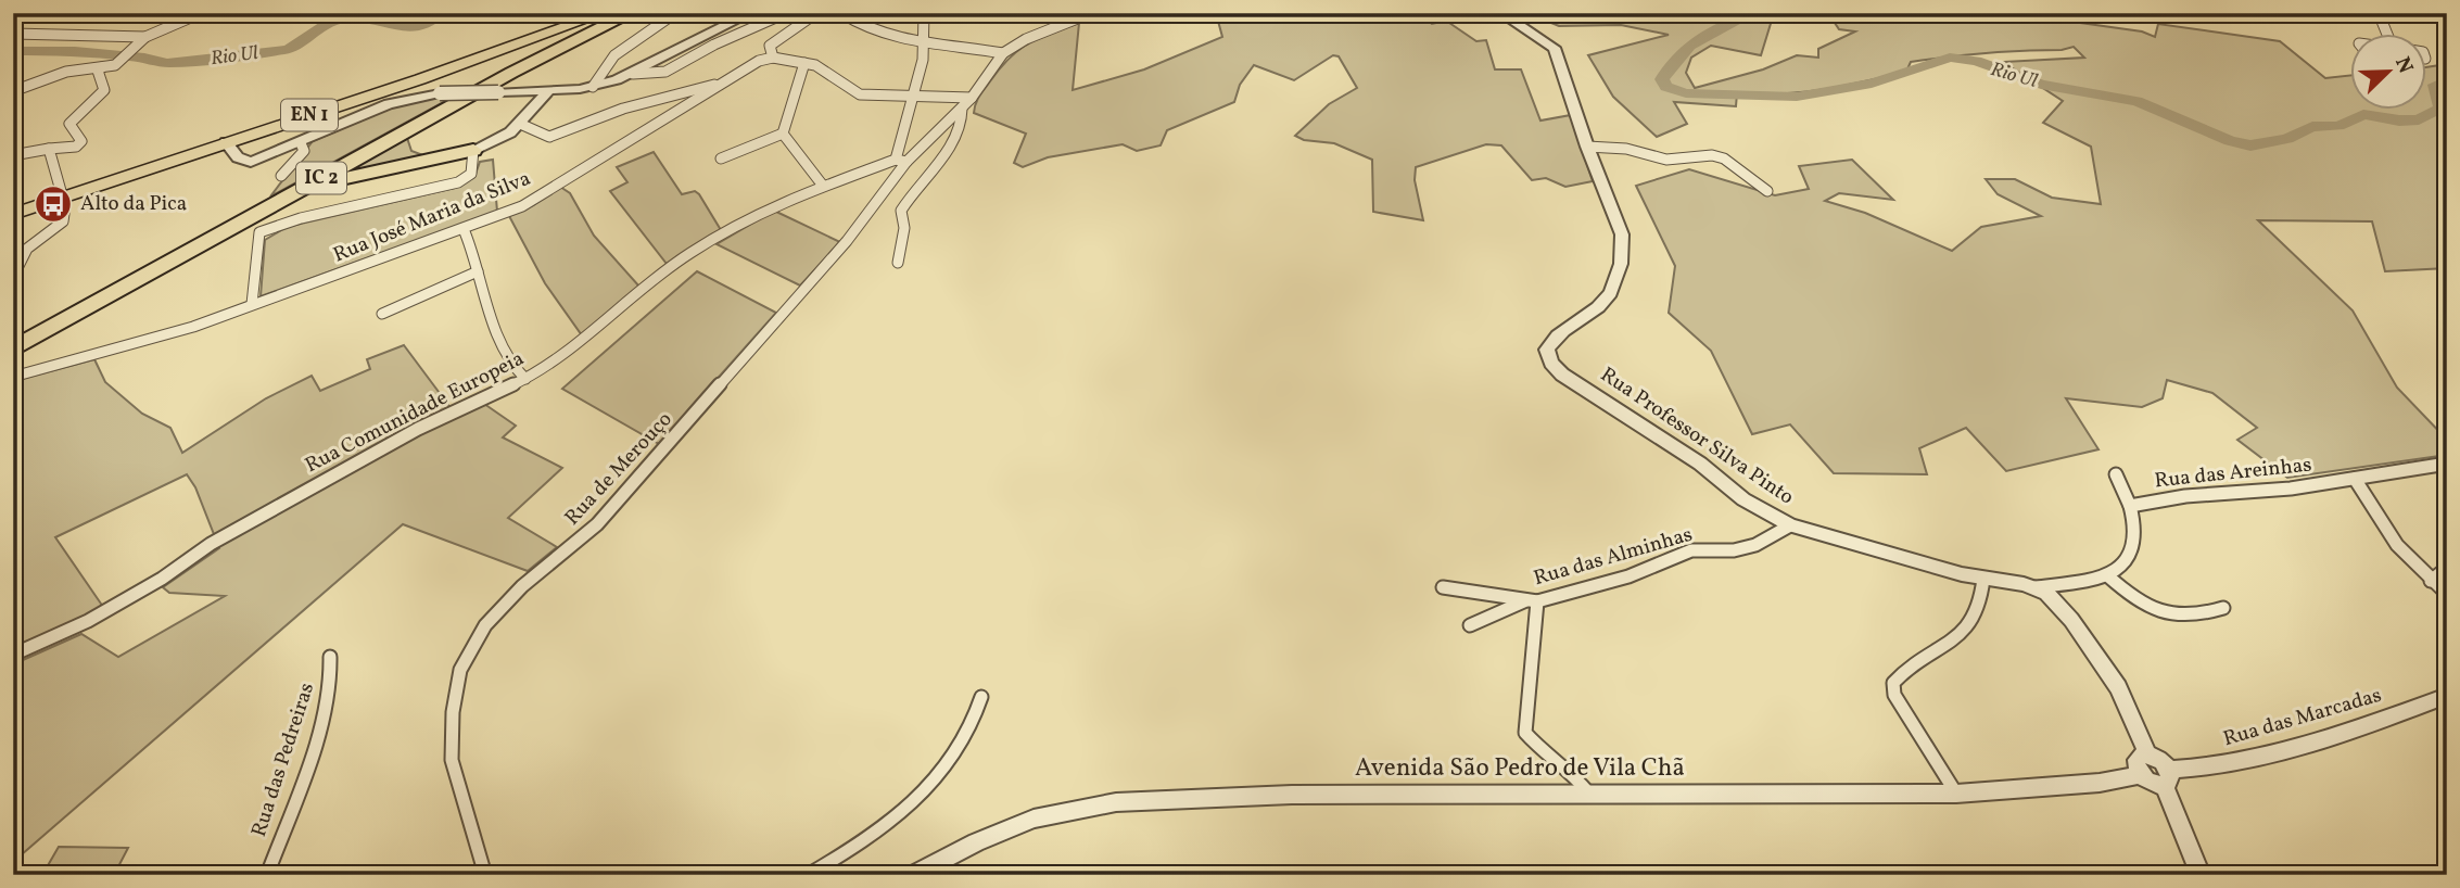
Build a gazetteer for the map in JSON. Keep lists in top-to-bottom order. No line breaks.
{"streets":{"highway":["IC 2"],"main road":["EN 1"],"street":["Rua José Maria da Silva","Rua Comunidade Europeia","Rua Professor Silva Pinto","Rua de Merouço","Rua das Areinhas","Rua das Alminhas","Rua das Marcadas","Rua das Pedreiras","Avenida São Pedro de Vila Chã"]},"crossings":[["Rua Comunidade Europeia","Rua de Merouço"],["Rua Professor Silva Pinto","Rua das Alminhas"],["Rua das Marcadas","Avenida São Pedro de Vila Chã"]],"water":["Rio Ul"],"places":{"bus stop":["Alto da Pica"]},"north":"top right"}
